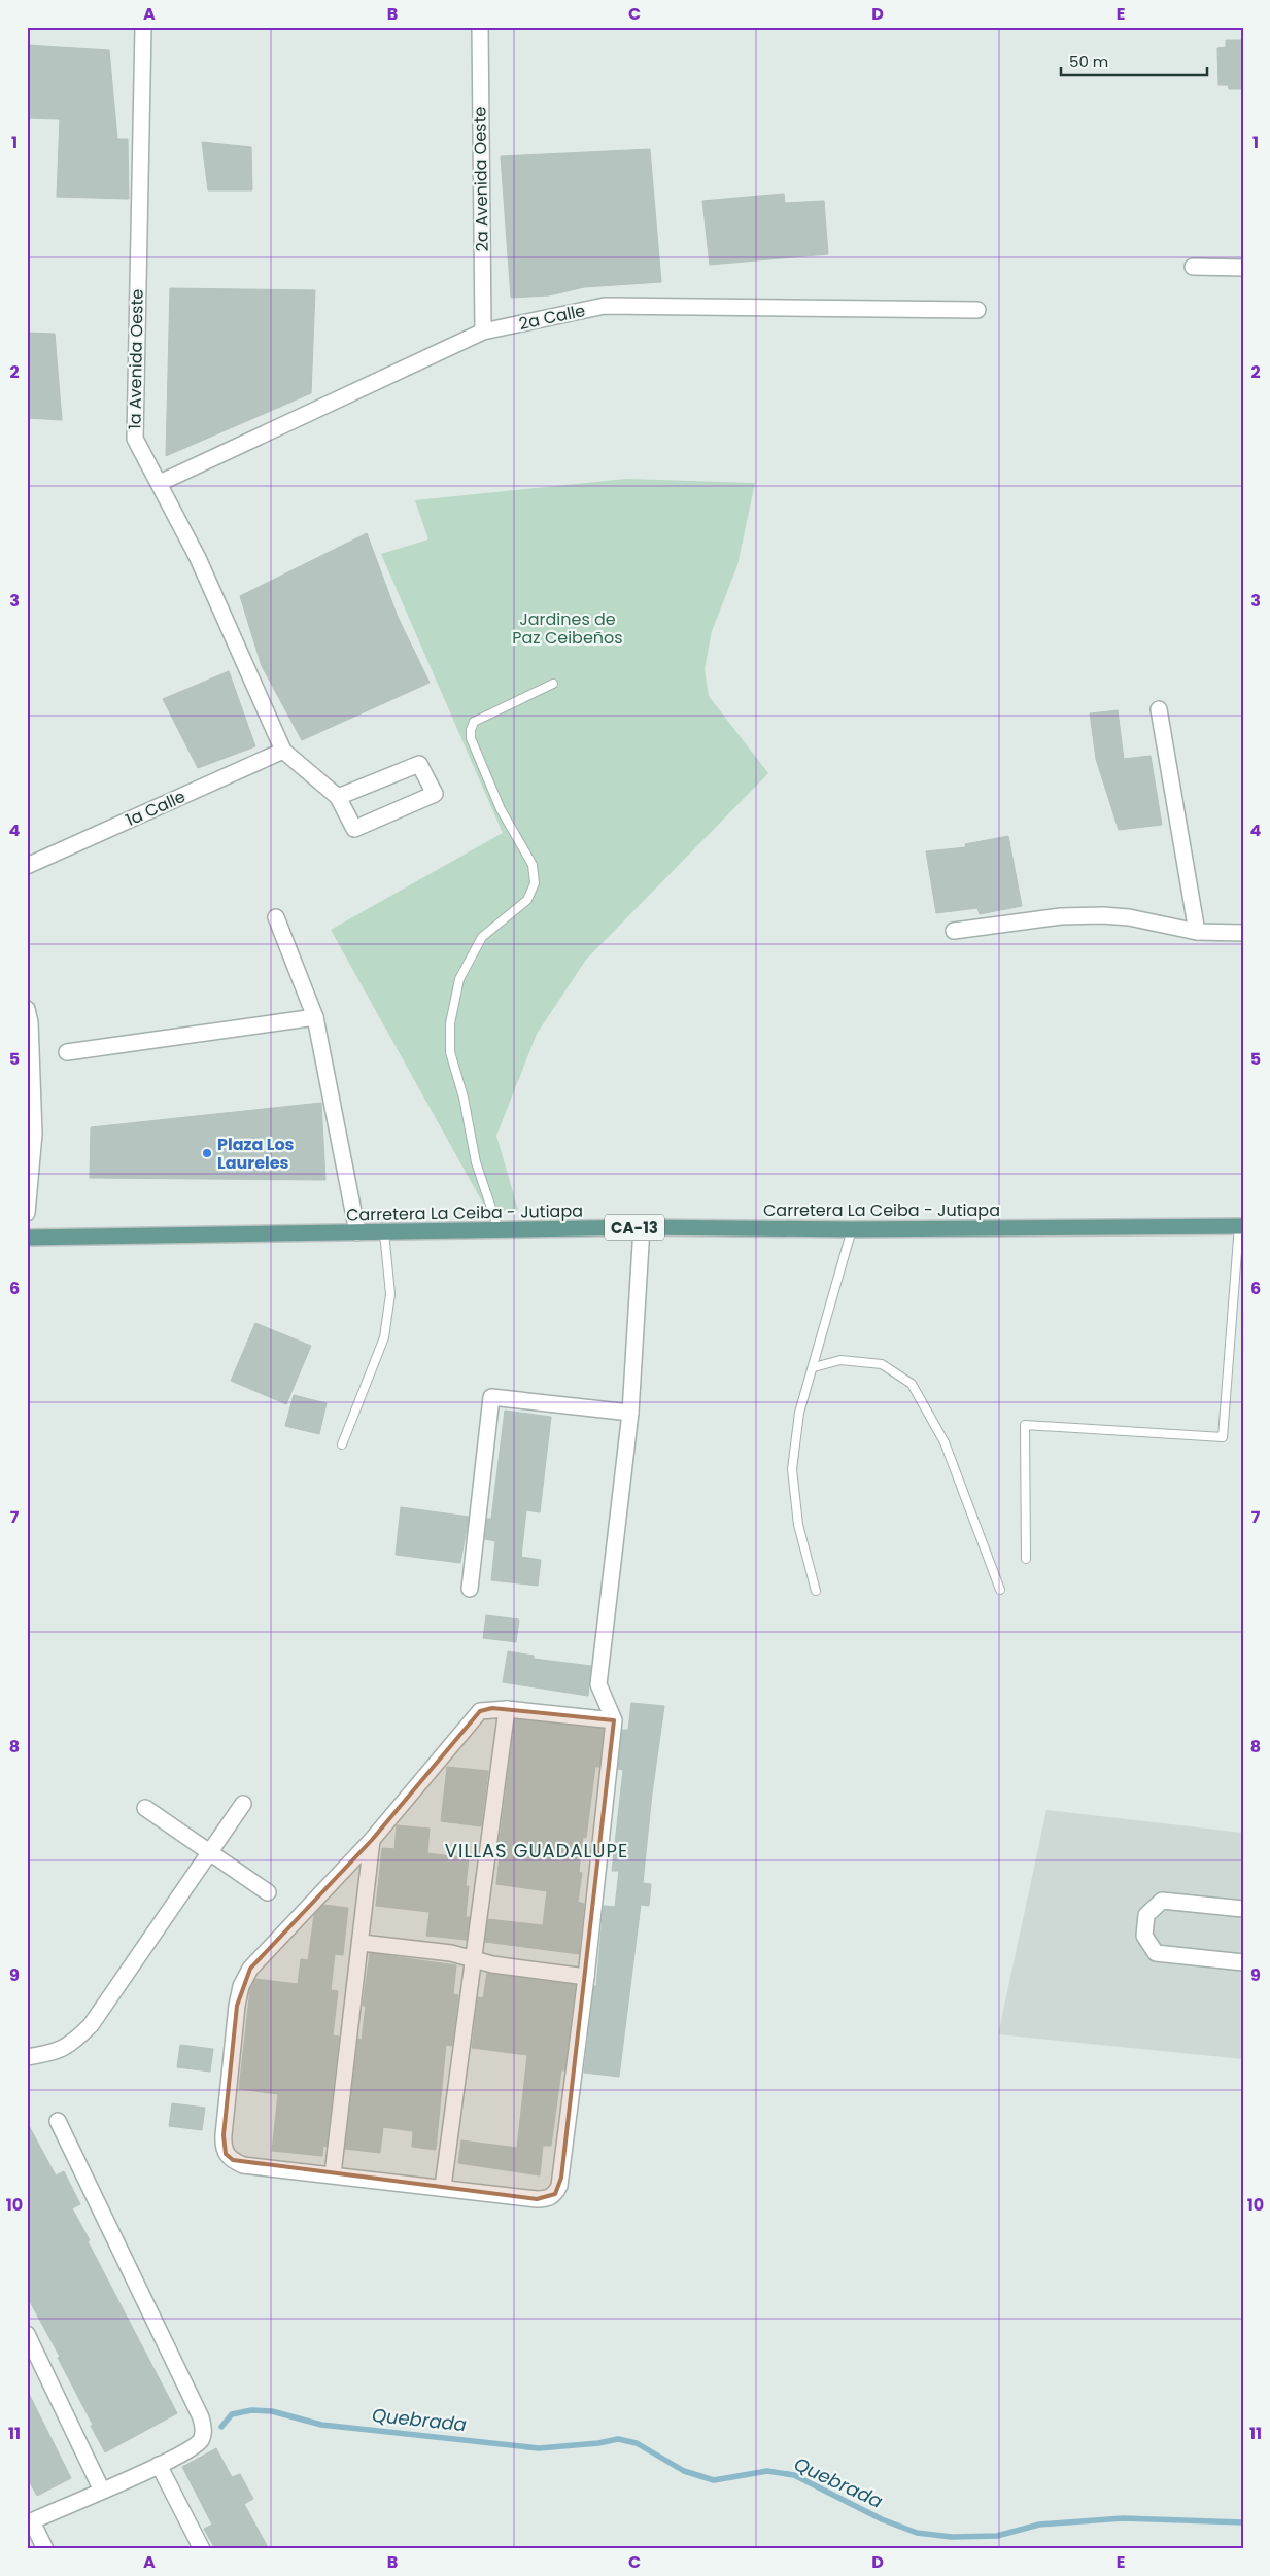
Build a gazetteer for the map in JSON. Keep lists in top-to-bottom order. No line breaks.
{"streets":{"main road":["Carretera La Ceiba - Jutiapa","CA-13"],"street":["2a Avenida Oeste","2a Calle","1a Avenida Oeste","1a Calle"]},"crossings":[["2a Avenida Oeste","2a Calle"],["2a Calle","1a Avenida Oeste"],["1a Avenida Oeste","1a Calle"]],"districts":["VILLAS GUADALUPE"],"water":["Quebrada"],"parks":["Jardines de Paz Ceibeños"],"places":["Plaza Los Laureles"],"scale_bar":"50 m","grid":{"columns":["A","B","C","D","E"],"rows":["1","2","3","4","5","6","7","8","9","10","11"]}}
